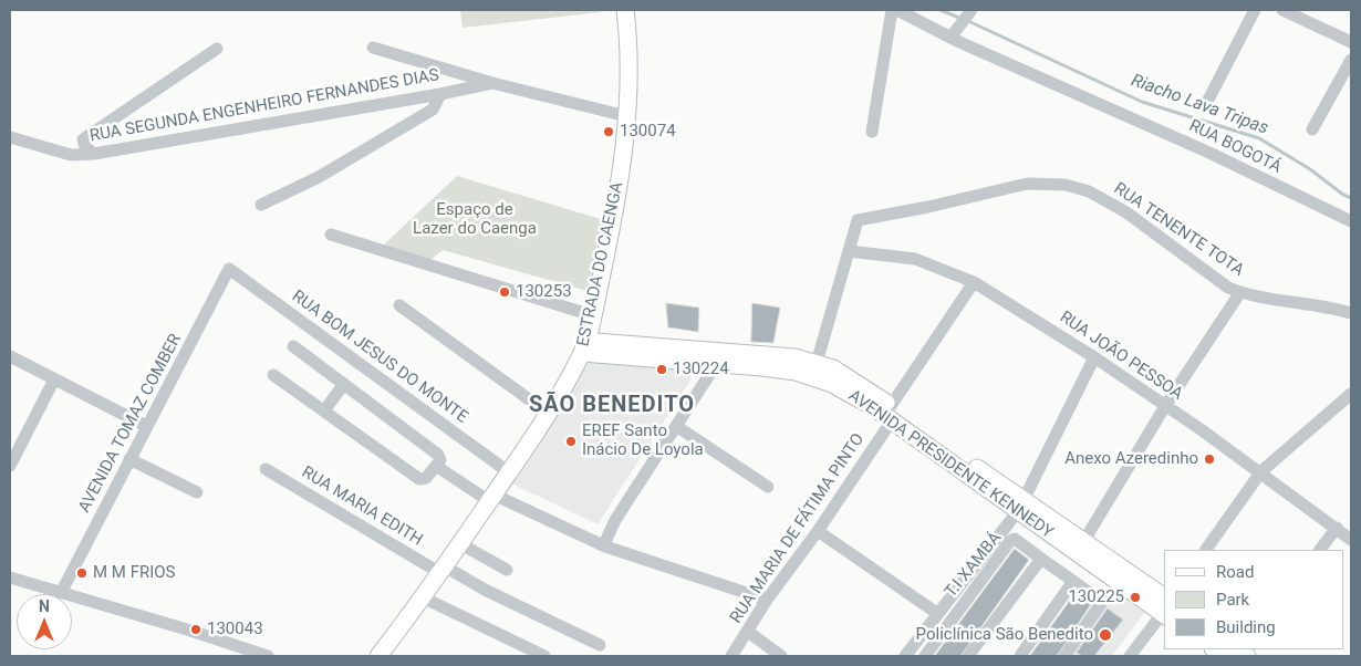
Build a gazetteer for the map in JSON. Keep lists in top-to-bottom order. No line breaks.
{"streets":{"main road":["ESTRADA DO CAENGA","AVENIDA PRESIDENTE KENNEDY"],"street":["RUA SEGUNDA ENGENHEIRO FERNANDES DIAS","RUA BOGOTÁ","RUA TENENTE TOTA","RUA JOÃO PESSOA","RUA BOM JESUS DO MONTE","AVENIDA TOMAZ COMBER","RUA MARIA EDITH","RUA MARIA DE FÁTIMA PINTO","T.I XAMBÁ"]},"crossings":[["RUA SEGUNDA ENGENHEIRO FERNANDES DIAS","ESTRADA DO CAENGA"],["RUA TENENTE TOTA","RUA JOÃO PESSOA"],["ESTRADA DO CAENGA","RUA BOM JESUS DO MONTE"],["ESTRADA DO CAENGA","AVENIDA PRESIDENTE KENNEDY"],["ESTRADA DO CAENGA","RUA MARIA EDITH"],["RUA JOÃO PESSOA","RUA MARIA DE FÁTIMA PINTO"],["RUA BOM JESUS DO MONTE","AVENIDA TOMAZ COMBER"],["AVENIDA PRESIDENTE KENNEDY","RUA MARIA DE FÁTIMA PINTO"]],"districts":["SÃO BENEDITO"],"water":["Riacho Lava Tripas"],"parks":["Espaço de Lazer do Caenga"],"places":["130074","130253","130224","EREF Santo Inácio De Loyola","Anexo Azeredinho","M M FRIOS","130225","130043","Policlínica São Benedito"],"legend":["Road","Park","Building"],"north":"top"}
